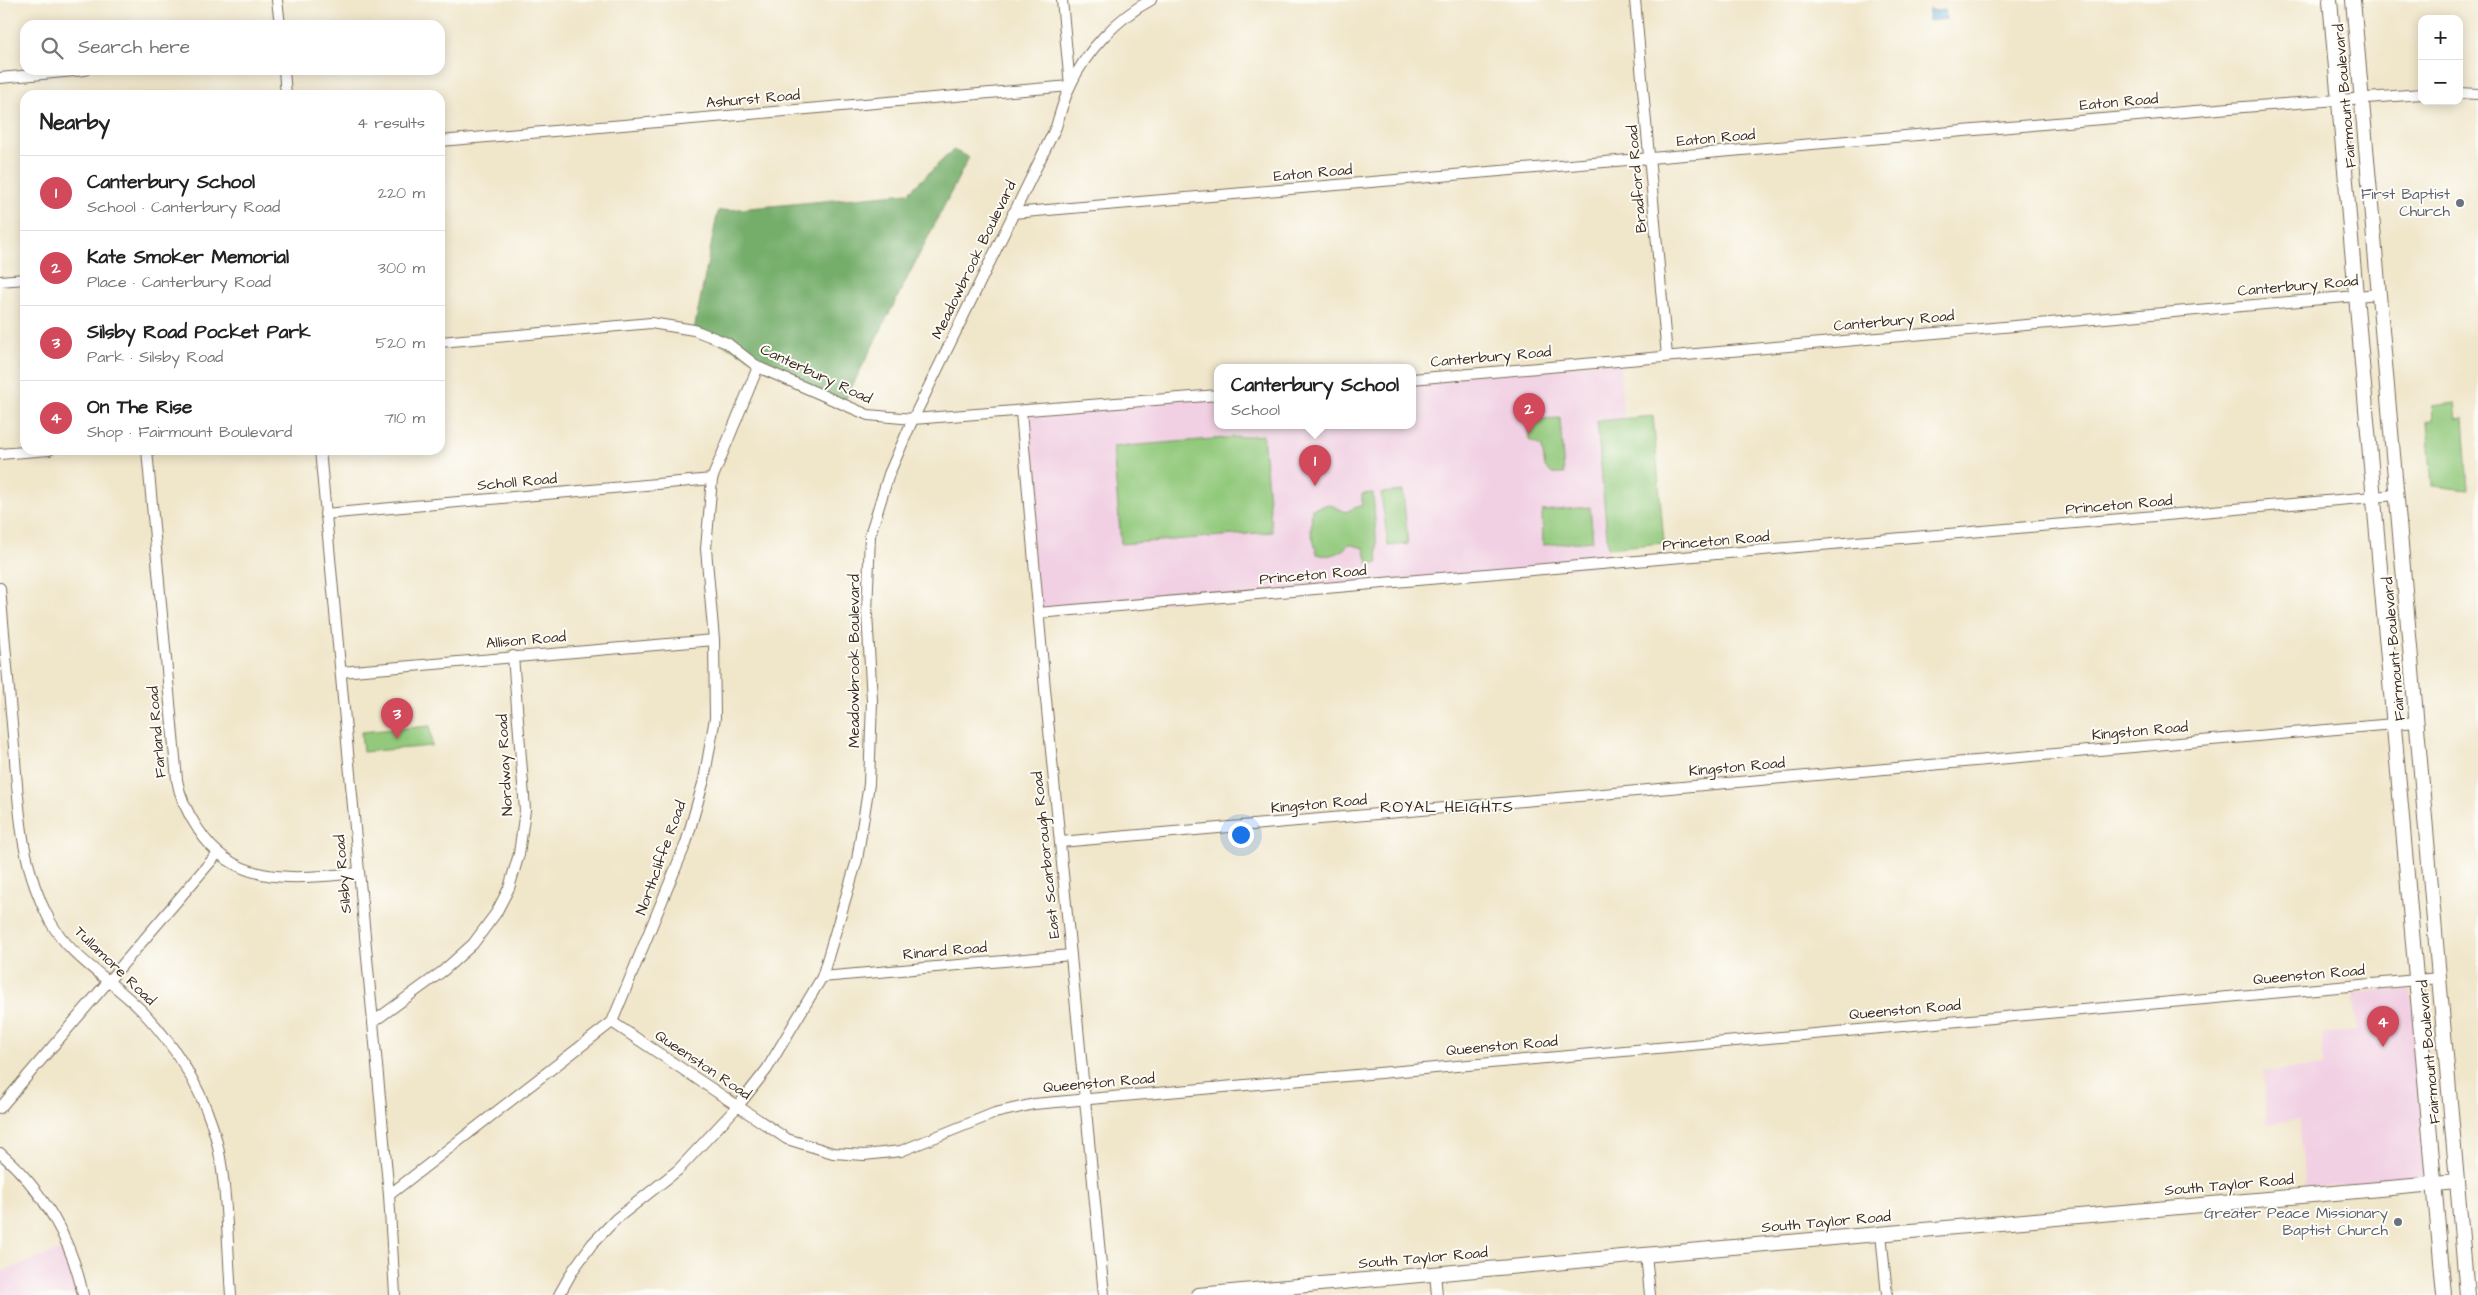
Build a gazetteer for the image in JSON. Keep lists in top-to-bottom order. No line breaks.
{"streets":{"main road":["Fairmount Boulevard","South Taylor Road"],"street":["Ashurst Road","Eaton Road","Bradford Road","Meadowbrook Boulevard","Canterbury Road","Scholl Road","Princeton Road","Allison Road","Kingston Road","Farland Road","Nordway Road","East Scarborough Road","Northcliffe Road","Silsby Road","Rinard Road","Tullamore Road","Queenston Road"]},"crossings":[["Fairmount Boulevard","Eaton Road"],["Fairmount Boulevard","Canterbury Road"],["Fairmount Boulevard","Princeton Road"],["Fairmount Boulevard","Kingston Road"],["Fairmount Boulevard","Queenston Road"],["Fairmount Boulevard","South Taylor Road"],["Ashurst Road","Meadowbrook Boulevard"],["Eaton Road","Bradford Road"],["Eaton Road","Meadowbrook Boulevard"],["Bradford Road","Canterbury Road"],["Meadowbrook Boulevard","Canterbury Road"],["Meadowbrook Boulevard","Rinard Road"],["Meadowbrook Boulevard","Queenston Road"],["Canterbury Road","East Scarborough Road"],["Canterbury Road","Northcliffe Road"],["Scholl Road","Northcliffe Road"],["Scholl Road","Silsby Road"],["Princeton Road","East Scarborough Road"],["Allison Road","Nordway Road"],["Allison Road","Northcliffe Road"],["Allison Road","Silsby Road"],["Kingston Road","East Scarborough Road"],["Farland Road","Silsby Road"],["Nordway Road","Silsby Road"],["East Scarborough Road","Rinard Road"],["East Scarborough Road","Queenston Road"],["Northcliffe Road","Silsby Road"],["Northcliffe Road","Queenston Road"]],"districts":["ROYAL HEIGHTS"],"places":["First Baptist Church","Greater Peace Missionary Baptist Church"],"page":{"map_buttons":["+","−"],"search":"Search here","heading":["Nearby","4 results"],"list":[{"mark":"1","name":"Canterbury School","note":"School · Canterbury Road","value":"220 m"},{"mark":"2","name":"Kate Smoker Memorial","note":"Place · Canterbury Road","value":"300 m"},{"mark":"3","name":"Silsby Road Pocket Park","note":"Park · Silsby Road","value":"520 m"},{"mark":"4","name":"On The Rise","note":"Shop · Fairmount Boulevard","value":"710 m"}],"popup":["Canterbury School","School"],"pins":["2","1","3","4"]}}
